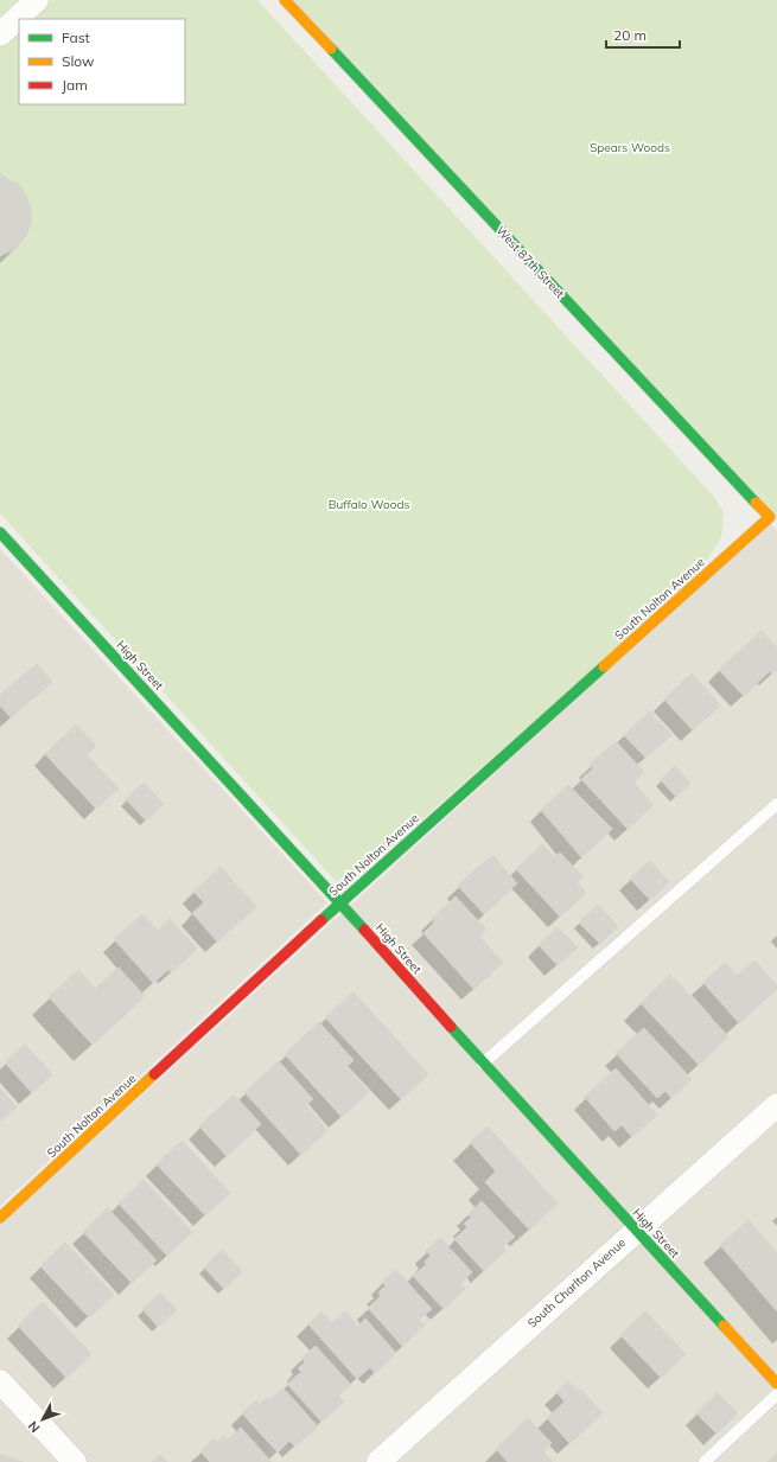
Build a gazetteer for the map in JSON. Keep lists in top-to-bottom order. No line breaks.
{"streets":{"street":["West 87th Street","South Nolton Avenue","High Street","South Charlton Avenue"]},"crossings":[["West 87th Street","South Nolton Avenue"],["South Nolton Avenue","High Street"],["High Street","South Charlton Avenue"]],"parks":["Spears Woods","Buffalo Woods"],"legend":["Fast","Slow","Jam"],"scale_bar":"20 m","north":"bottom left"}
